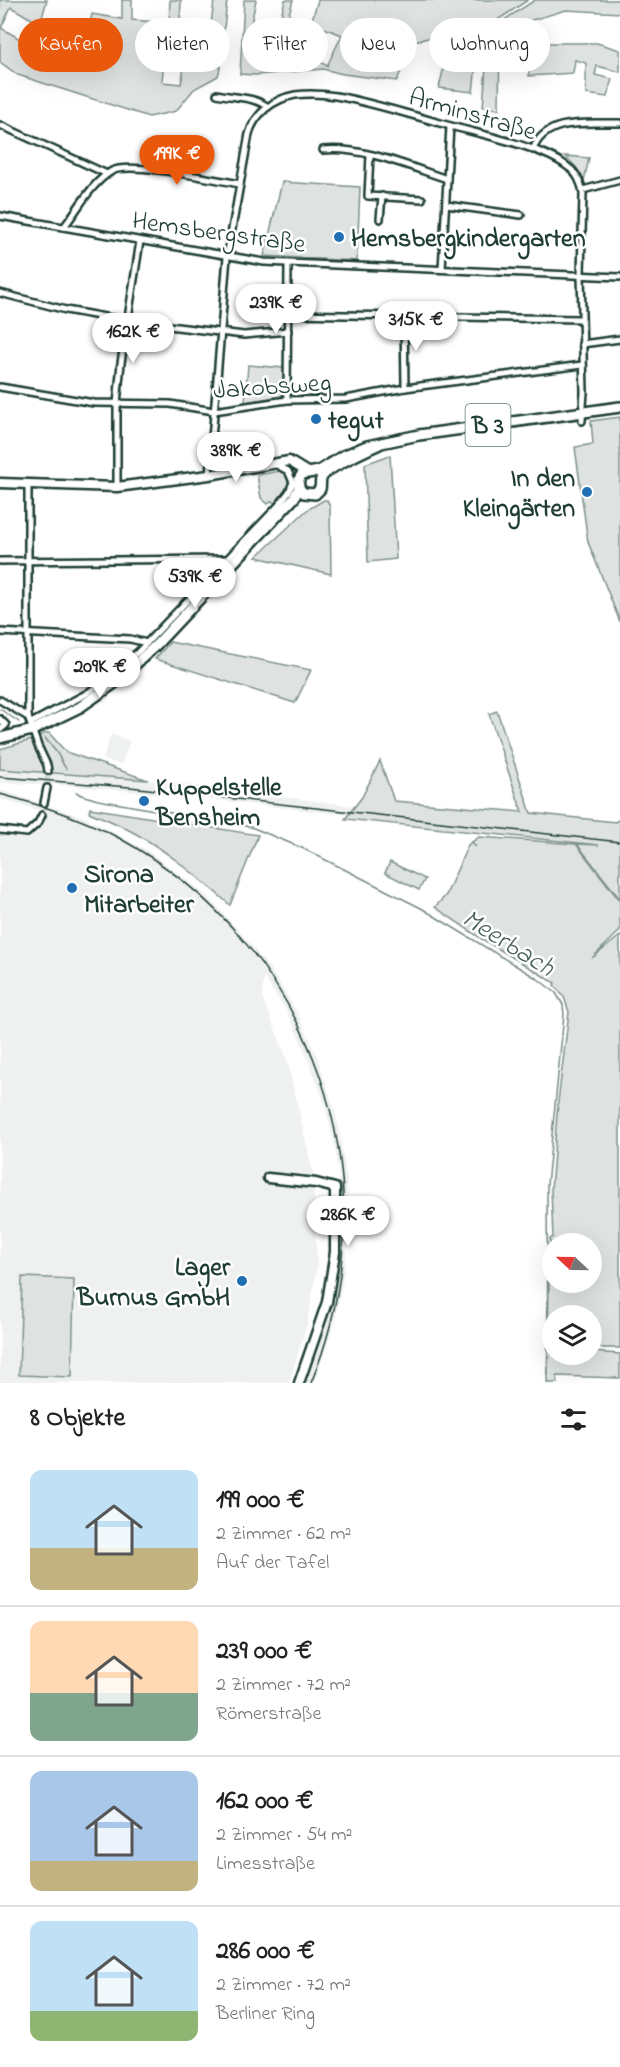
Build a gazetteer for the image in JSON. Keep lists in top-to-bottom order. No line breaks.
{"streets":{"main road":["B 3"],"street":["Arminstraße","Hemsbergstraße","Jakobsweg"]},"crossings":[["Arminstraße","Hemsbergstraße"],["Arminstraße","Jakobsweg"]],"water":["Meerbach"],"places":["Hemsbergkindergarten","tegut","In den Kleingärten","Kuppelstelle Bensheim","Sirona Mitarbeiter","Lager Burnus GmbH"],"north":"left","page":{"chip":["Kaufen","Mieten","Filter","Neu","Wohnung"],"price":["199K €","239K €","315K €","162K €","389K €","539K €","209K €","286K €"],"heading":"8 Objekte","list":[{"name":"199 000 €","note":"2 Zimmer · 62 m² · Auf der Tafel"},{"name":"239 000 €","note":"2 Zimmer · 72 m² · Römerstraße"},{"name":"162 000 €","note":"2 Zimmer · 54 m² · Limesstraße"},{"name":"286 000 €","note":"2 Zimmer · 72 m² · Berliner Ring"}]}}
